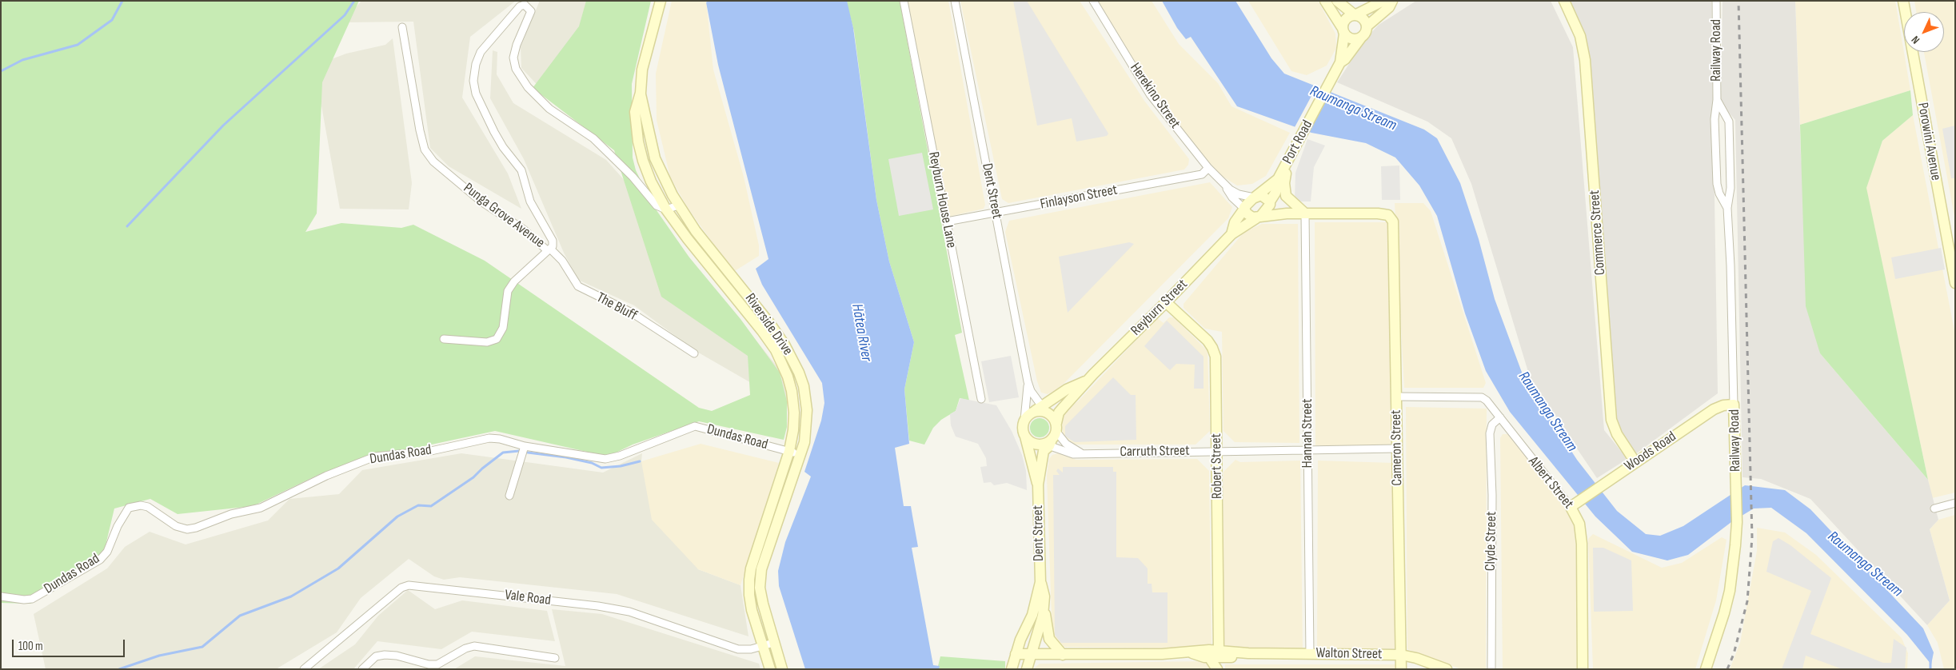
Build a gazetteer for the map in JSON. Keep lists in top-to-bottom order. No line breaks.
{"streets":{"main road":["Railway Road","Porowini Avenue","Port Road","Dent Street","Commerce Street","Reyburn Street","Riverside Drive","Cameron Street","Woods Road","Robert Street","Albert Street","Walton Street"],"street":["Herekino Street","Finlayson Street","Reyburn House Lane","Punga Grove Avenue","The Bluff","Hannah Street","Dundas Road","Carruth Street","Clyde Street","Vale Road"]},"crossings":[["Railway Road","Woods Road"],["Herekino Street","Port Road"],["Herekino Street","Finlayson Street"],["Herekino Street","Reyburn Street"],["Port Road","Reyburn Street"],["Dent Street","Finlayson Street"],["Dent Street","Reyburn Street"],["Dent Street","Carruth Street"],["Dent Street","Walton Street"],["Finlayson Street","Reyburn House Lane"],["Punga Grove Avenue","The Bluff"],["Punga Grove Avenue","Riverside Drive"],["Commerce Street","Woods Road"],["Reyburn Street","Hannah Street"],["Reyburn Street","Cameron Street"],["Reyburn Street","Carruth Street"],["Reyburn Street","Robert Street"],["Riverside Drive","Dundas Road"],["Riverside Drive","Vale Road"],["Hannah Street","Carruth Street"],["Hannah Street","Walton Street"],["Cameron Street","Carruth Street"],["Cameron Street","Albert Street"],["Cameron Street","Walton Street"],["Carruth Street","Robert Street"],["Woods Road","Albert Street"],["Robert Street","Walton Street"],["Albert Street","Clyde Street"]],"water":["Raumanga Stream","Hātea River"],"scale_bar":"100 m","north":"bottom left"}
